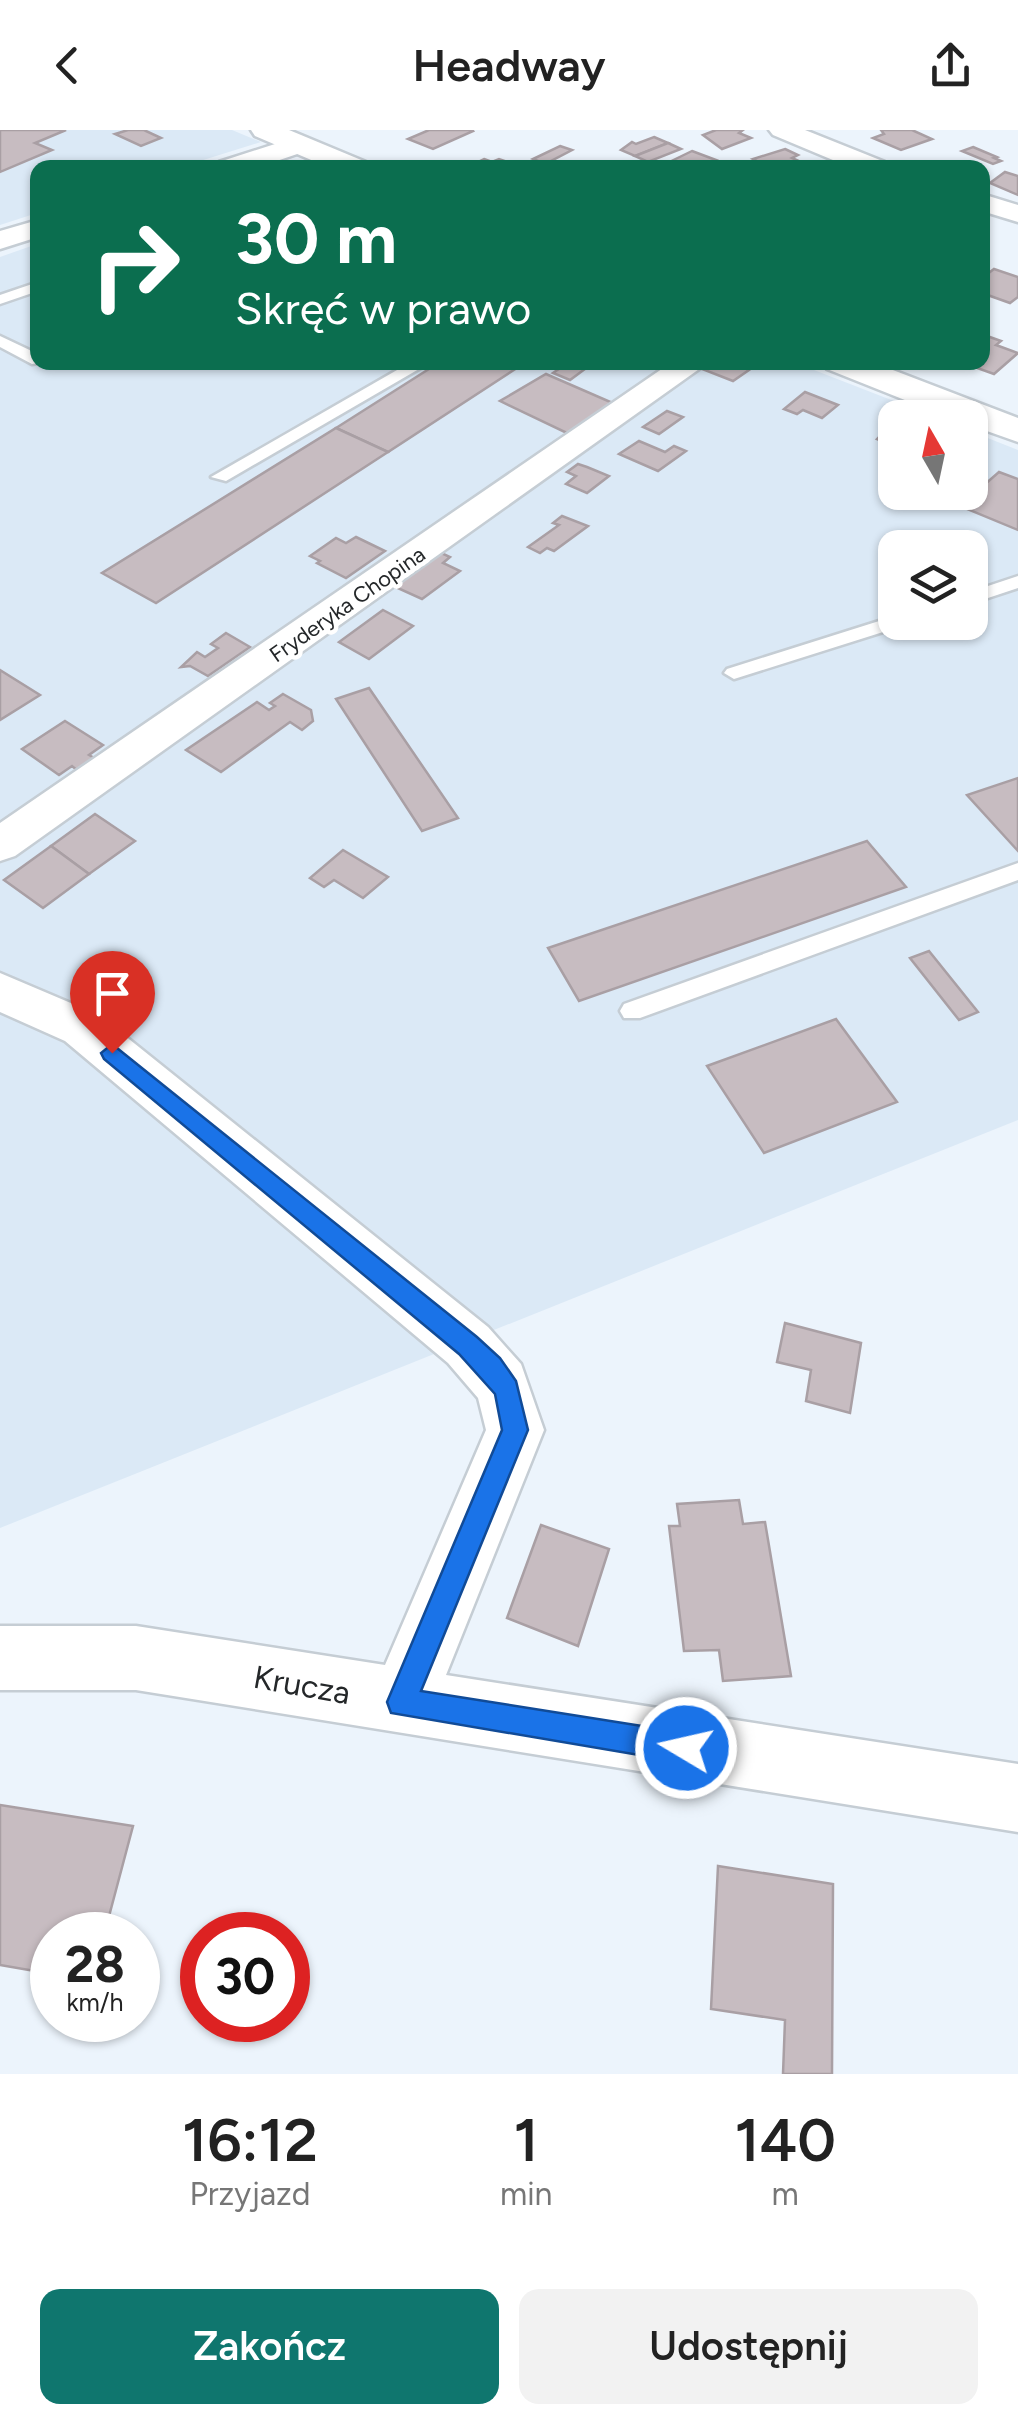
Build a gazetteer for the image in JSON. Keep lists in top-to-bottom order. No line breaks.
{"streets":{"street":["Fryderyka Chopina","Krucza"]},"north":"top","page":{"header":"Headway","turn":["30 m","Skręć w prawo"],"speed":"28 km/h","limit":"30","eta":["16:12","Przyjazd","1","min","140","m"],"buttons":["Zakończ","Udostępnij"]}}
